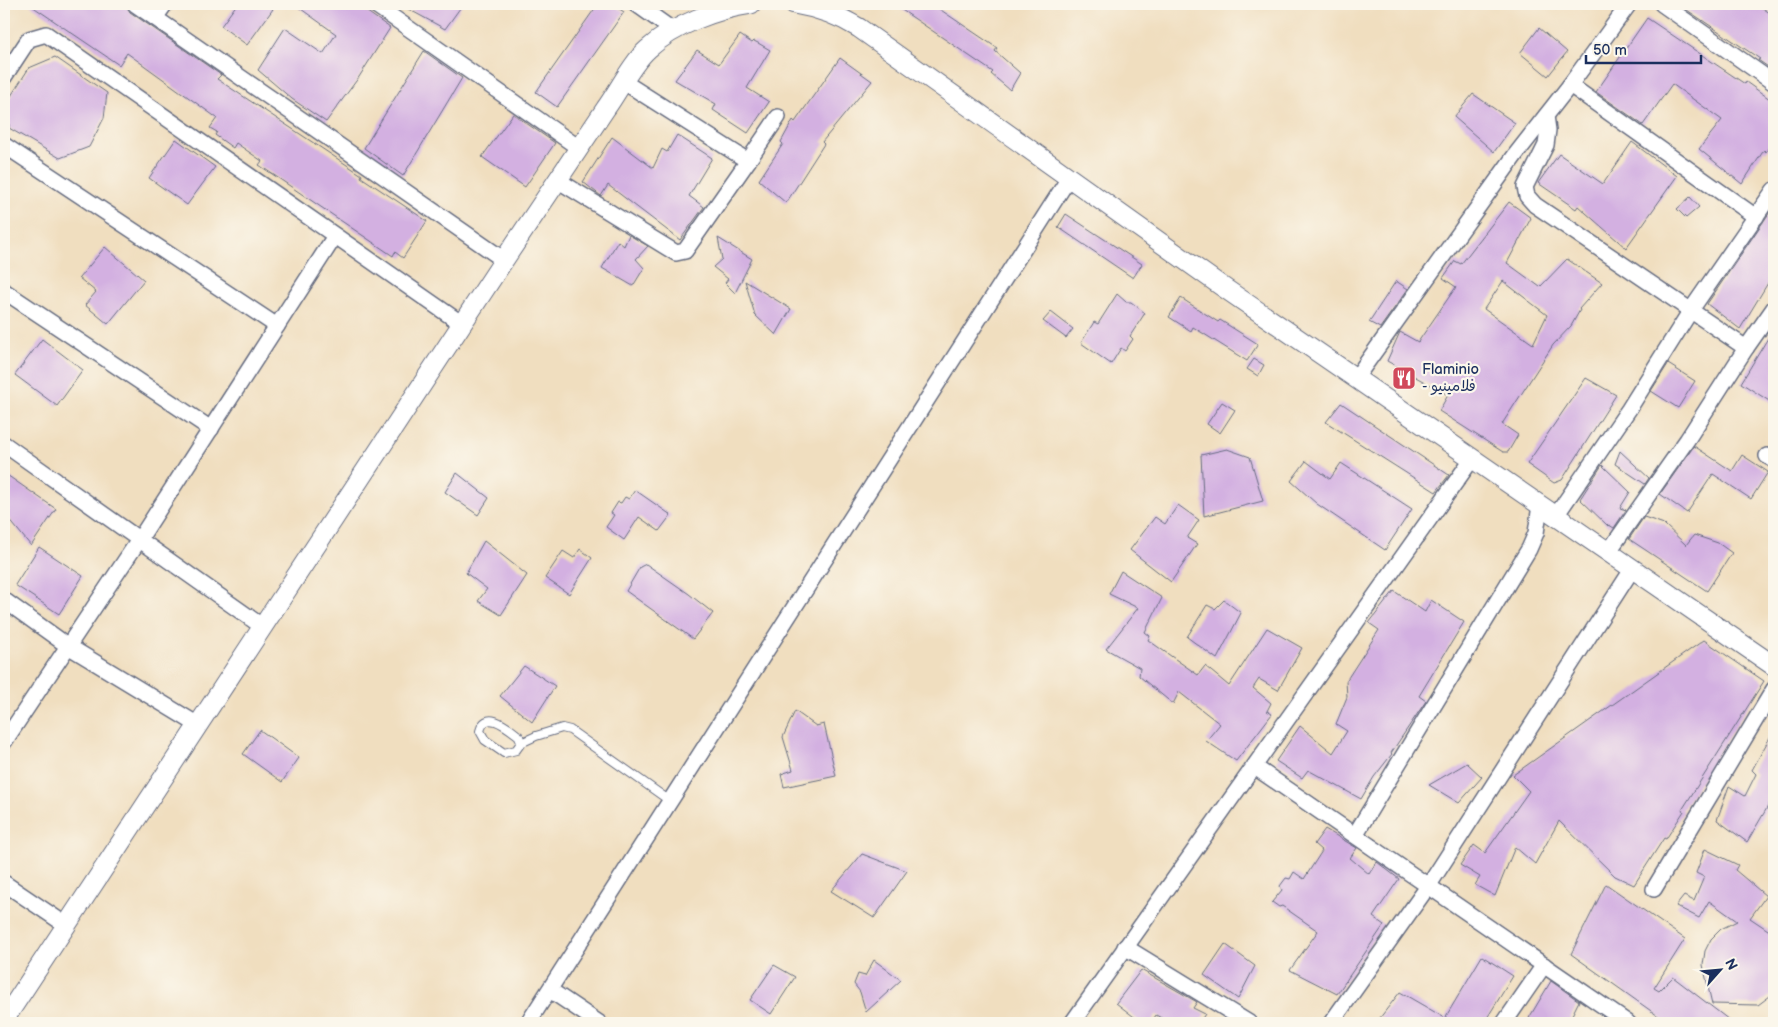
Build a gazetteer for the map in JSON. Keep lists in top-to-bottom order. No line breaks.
{"places":{"restaurant":["Flaminio - فلامينيو"]},"scale_bar":"50 m","north":"top right"}
